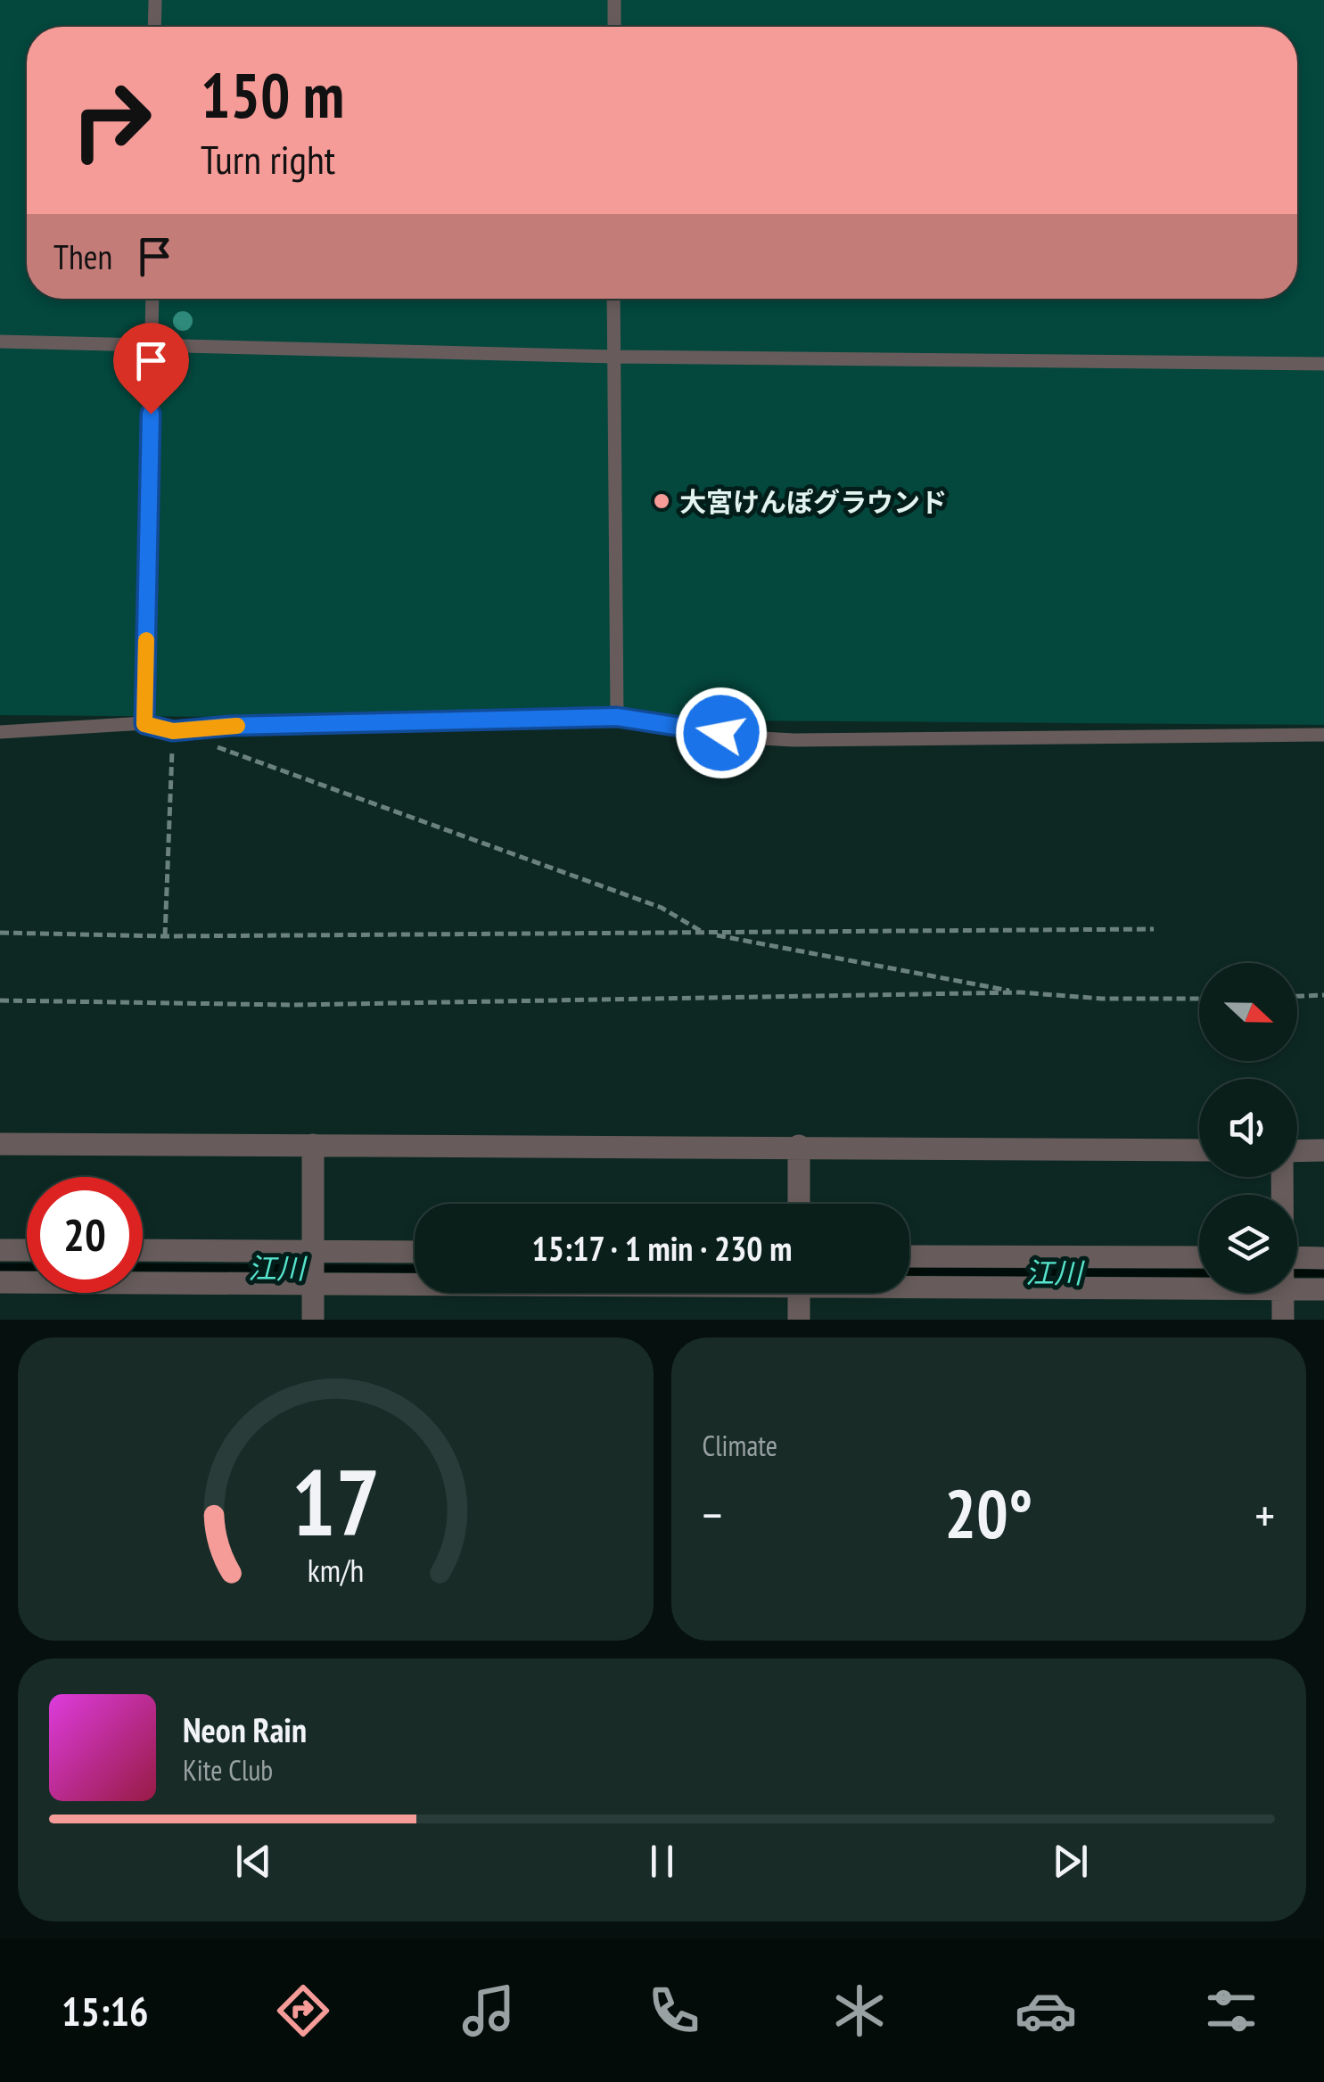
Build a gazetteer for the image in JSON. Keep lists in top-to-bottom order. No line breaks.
{"water":["江川"],"places":["大宮けんぽグラウンド"],"north":"right","page":{"turn":["150 m","Turn right"],"then":"Then","limit":"20","trip":"15:17 · 1 min · 230 m","tile":"Climate","heat":["−","20°","+"],"song":["Neon Rain","Kite Club"],"tabs":"15:16","gauge":["17","km/h"]}}
